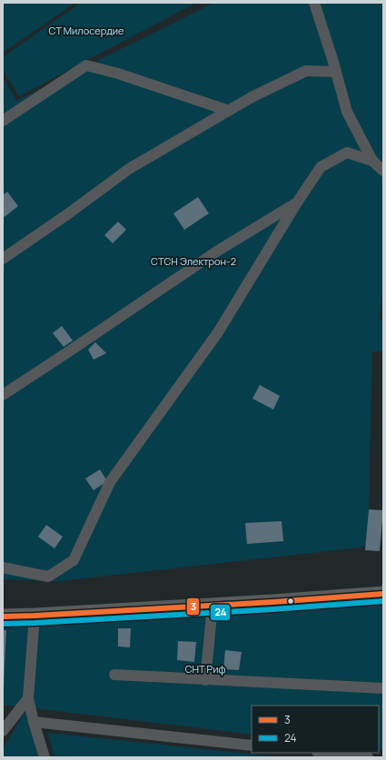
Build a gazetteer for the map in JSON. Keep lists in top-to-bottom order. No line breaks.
{"parks":["СТ Милосердие","СТСН Электрон-2","СНТ Риф"],"lines":["transit line 3","transit line 24"],"legend":["3","24"]}
